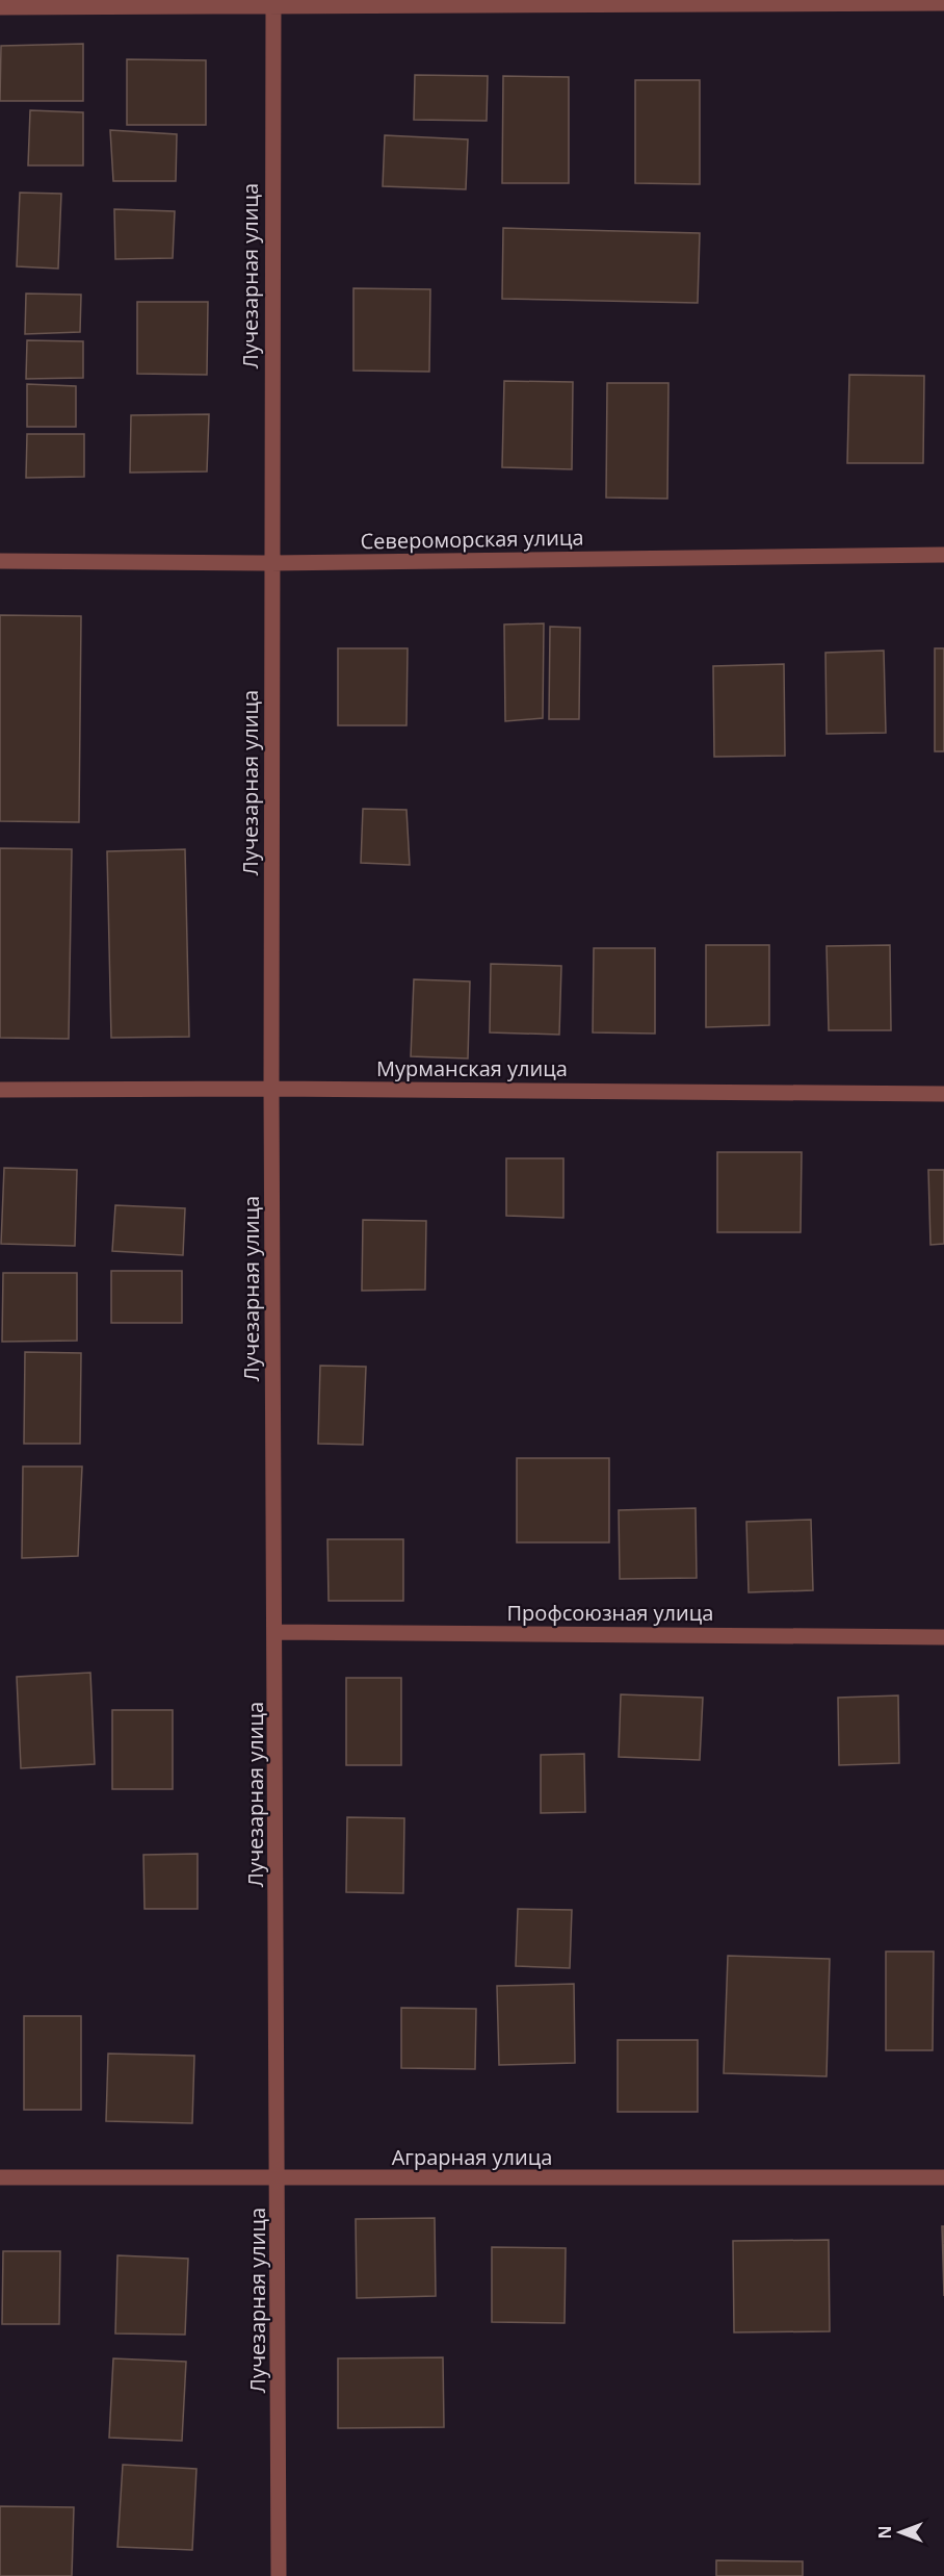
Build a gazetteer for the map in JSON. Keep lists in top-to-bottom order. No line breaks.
{"streets":{"street":["Лучезарная улица","Североморская улица","Мурманская улица","Профсоюзная улица","Аграрная улица"]},"crossings":[["Лучезарная улица","Североморская улица"],["Лучезарная улица","Мурманская улица"],["Лучезарная улица","Профсоюзная улица"],["Лучезарная улица","Аграрная улица"]],"north":"left"}
